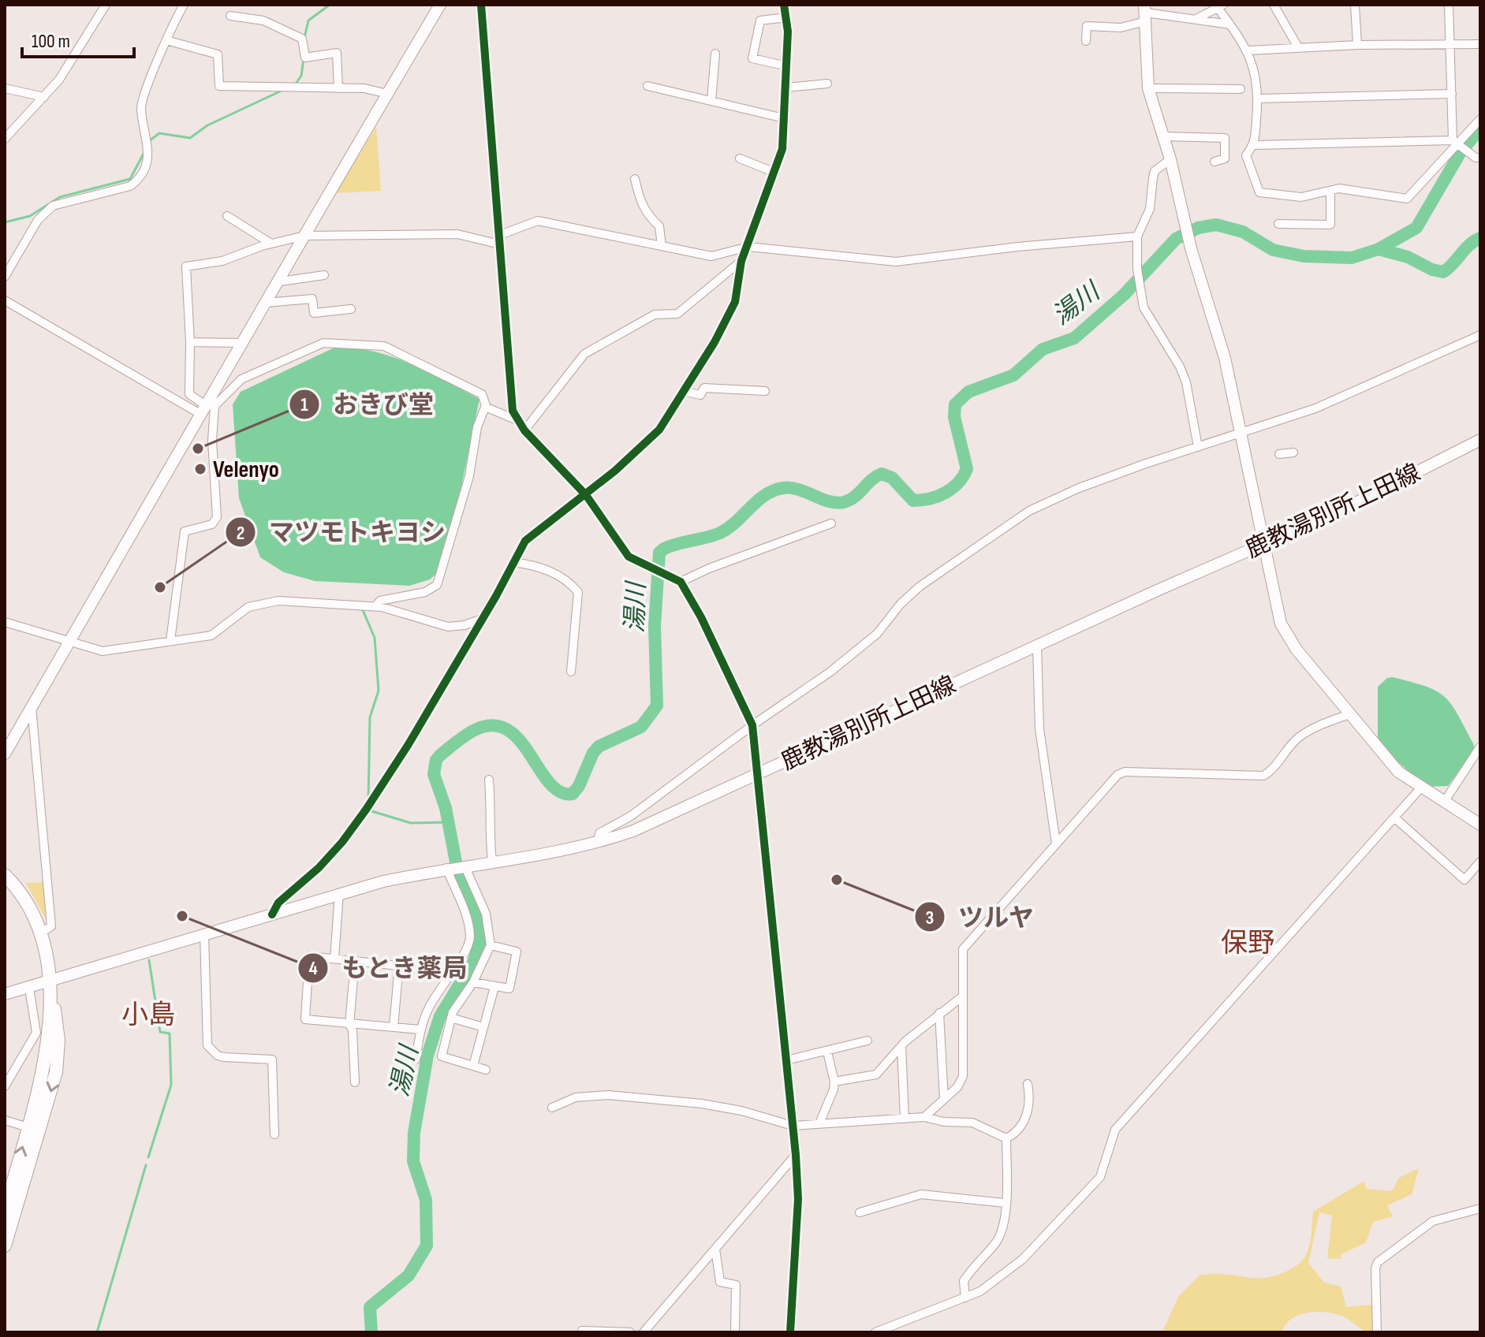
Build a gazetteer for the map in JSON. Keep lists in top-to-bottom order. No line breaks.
{"streets":{"street":["鹿教湯別所上田線"]},"districts":["保野","小島"],"water":["湯川"],"places":["おきび堂","Velenyo","マツモトキヨシ","ツルヤ","もとき薬局"],"scale_bar":"100 m"}
